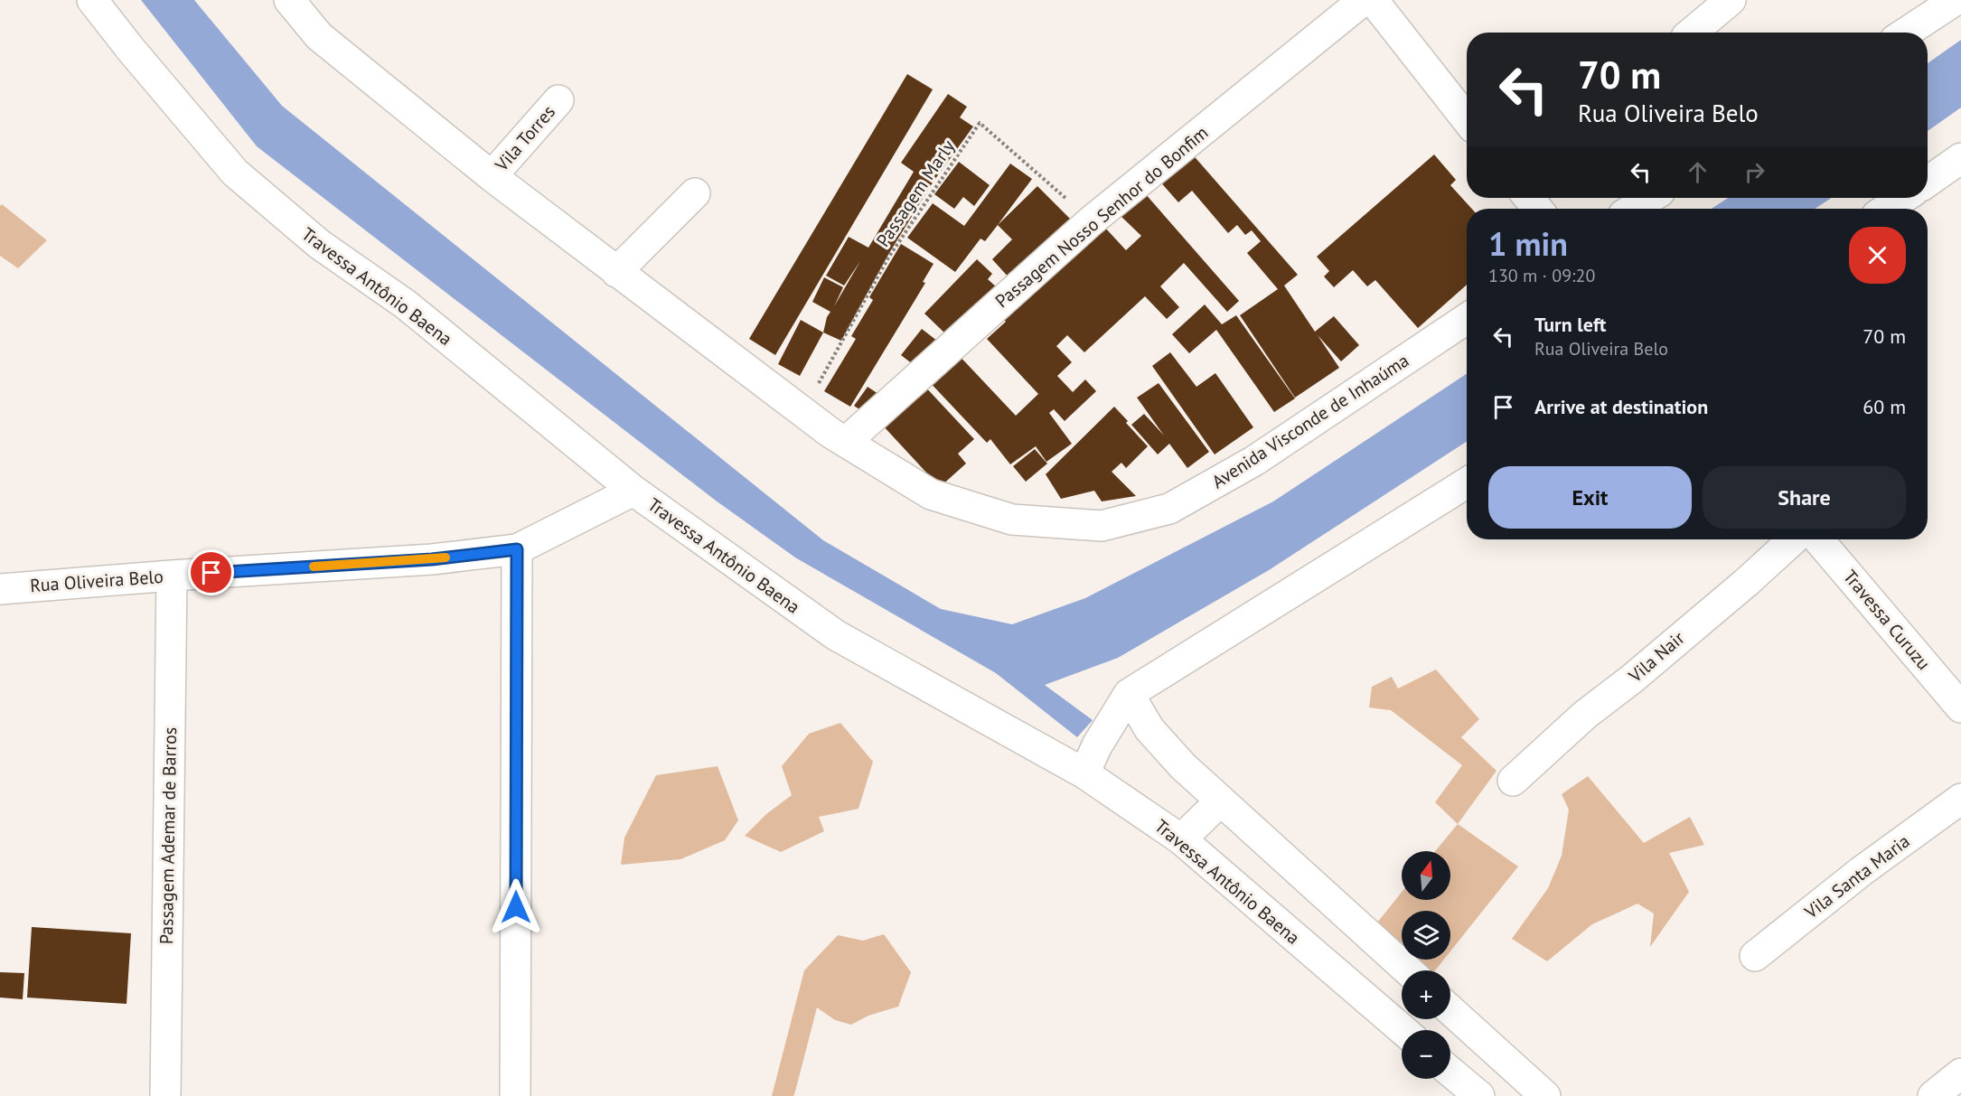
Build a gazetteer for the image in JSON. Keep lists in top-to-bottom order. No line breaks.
{"streets":{"street":["Vila Torres","Passagem Nosso Senhor do Bonfim","Travessa Antônio Baena","Avenida Visconde de Inhaúma","Rua Oliveira Belo","Travessa Curuzu","Vila Nair","Passagem Ademar de Barros","Vila Santa Maria"],"path":["Passagem Marly"]},"crossings":[["Passagem Marly","Passagem Nosso Senhor do Bonfim"],["Passagem Nosso Senhor do Bonfim","Avenida Visconde de Inhaúma"],["Travessa Antônio Baena","Rua Oliveira Belo"],["Rua Oliveira Belo","Passagem Ademar de Barros"]],"north":"top","page":{"turn":["70 m","Rua Oliveira Belo"],"heading":["1 min","130 m · 09:20"],"list":[{"name":"Turn left","note":"Rua Oliveira Belo","value":"70 m"},{"name":"Arrive at destination","value":"60 m"}],"buttons":["Exit","Share"],"map_buttons":["+","−"]}}
